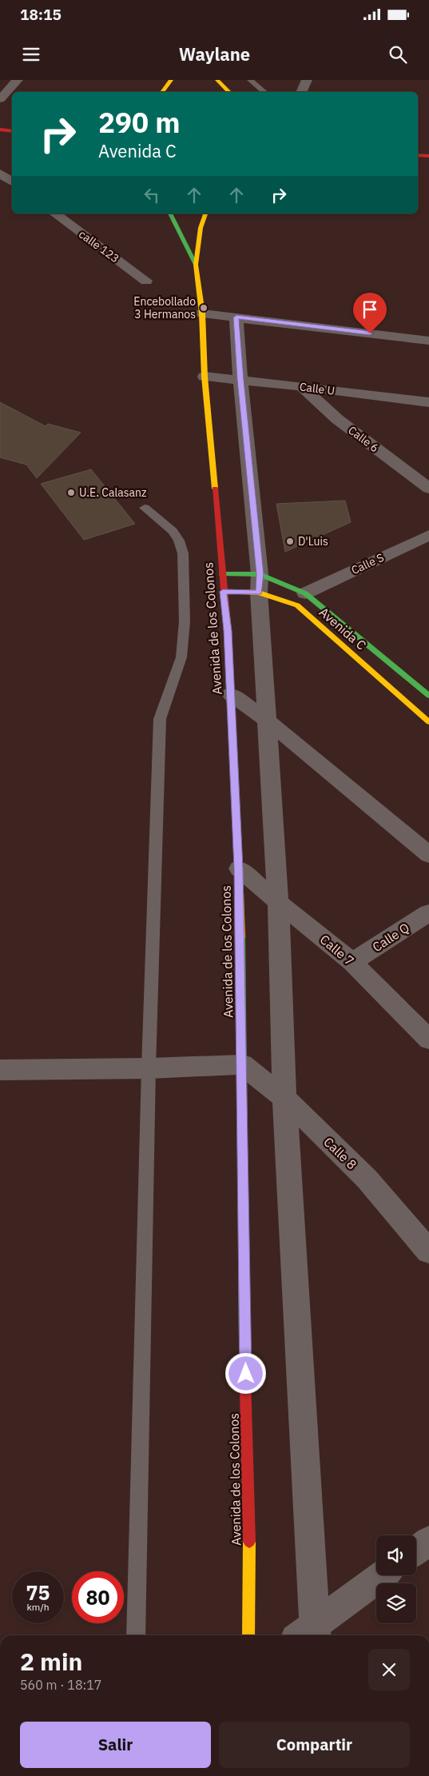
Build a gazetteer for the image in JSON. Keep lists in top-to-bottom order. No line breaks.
{"streets":{"main road":["Avenida de los Colonos","Avenida C"],"street":["calle 123","Calle U","Calle 6","Calle S","Calle Q","Calle 7","Calle 8"]},"crossings":[["Calle U","Calle 6"],["Calle U","Avenida de los Colonos"],["Calle S","Avenida C"],["Avenida de los Colonos","Avenida C"],["Avenida de los Colonos","Calle 7"],["Avenida de los Colonos","Calle 8"],["Calle Q","Calle 7"]],"places":["Encebollado 3 Hermanos","U.E. Calasanz","D'Luis"],"page":{"status":"18:15","header":"Waylane","turn":["290 m","Avenida C"],"speed":"75 km/h","limit":"80","heading":["2 min","560 m · 18:17"],"buttons":["Salir","Compartir"]}}
